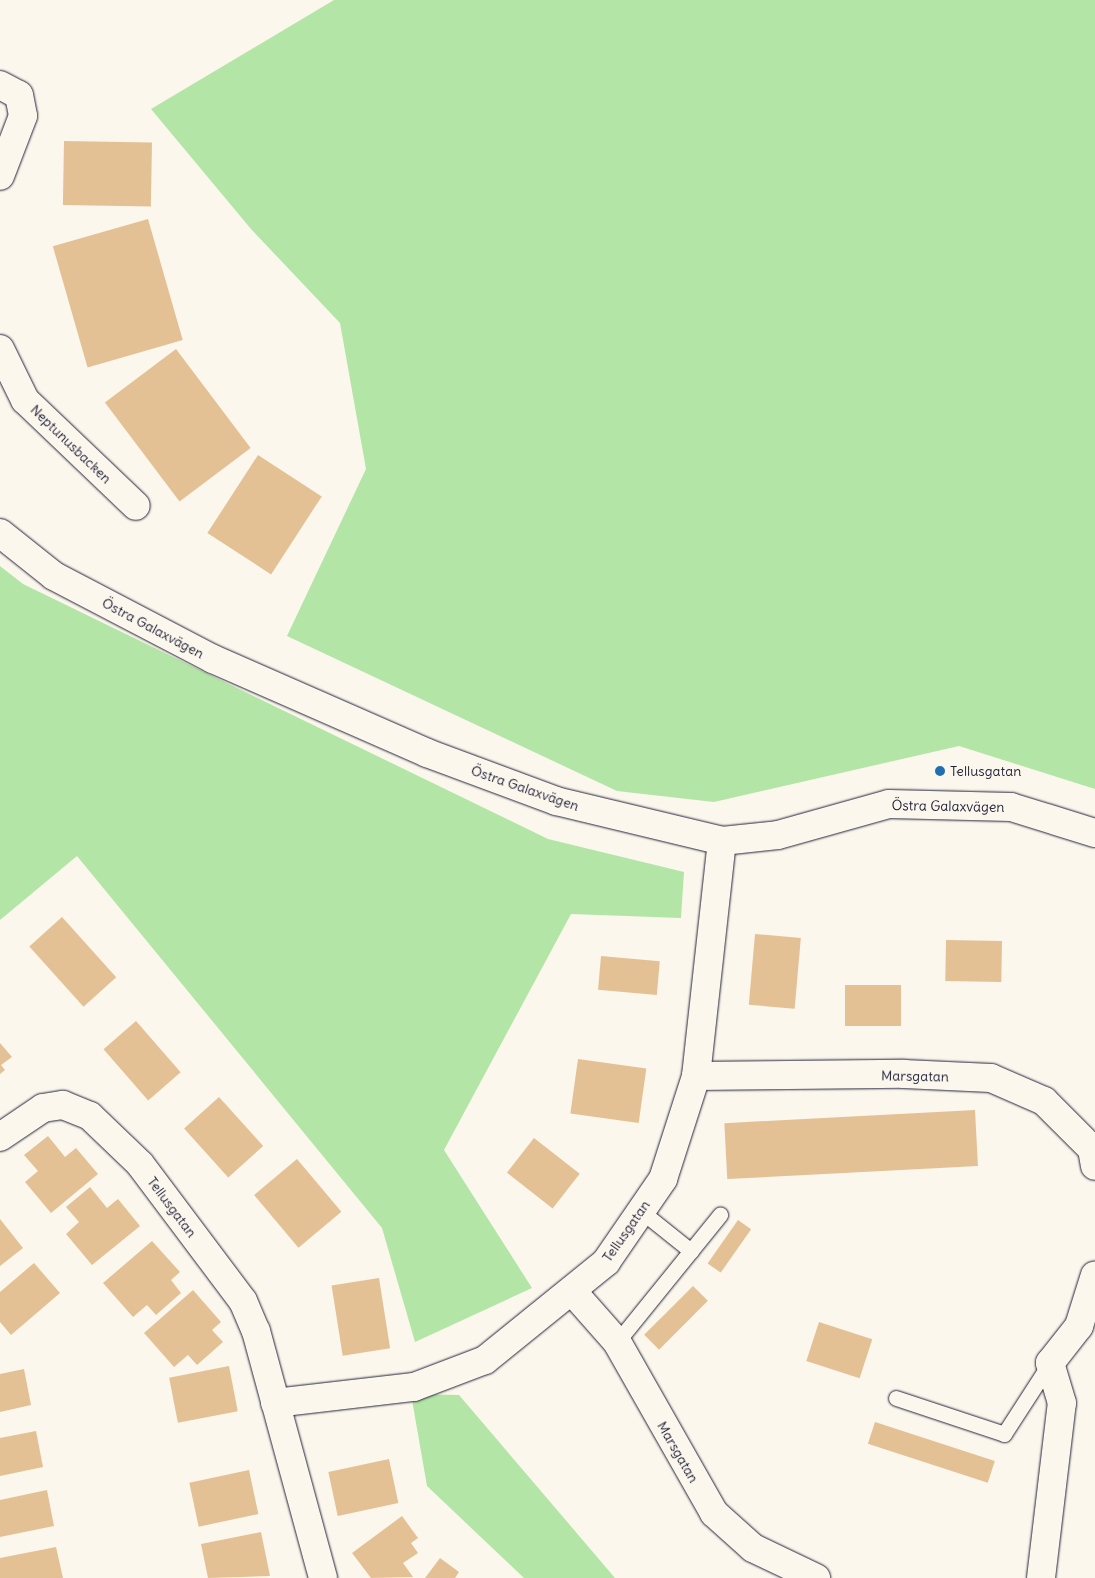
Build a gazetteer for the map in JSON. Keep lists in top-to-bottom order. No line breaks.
{"streets":{"street":["Neptunusbacken","Östra Galaxvägen","Marsgatan","Tellusgatan"]},"crossings":[["Östra Galaxvägen","Tellusgatan"],["Marsgatan","Tellusgatan"]],"places":["Tellusgatan"]}
